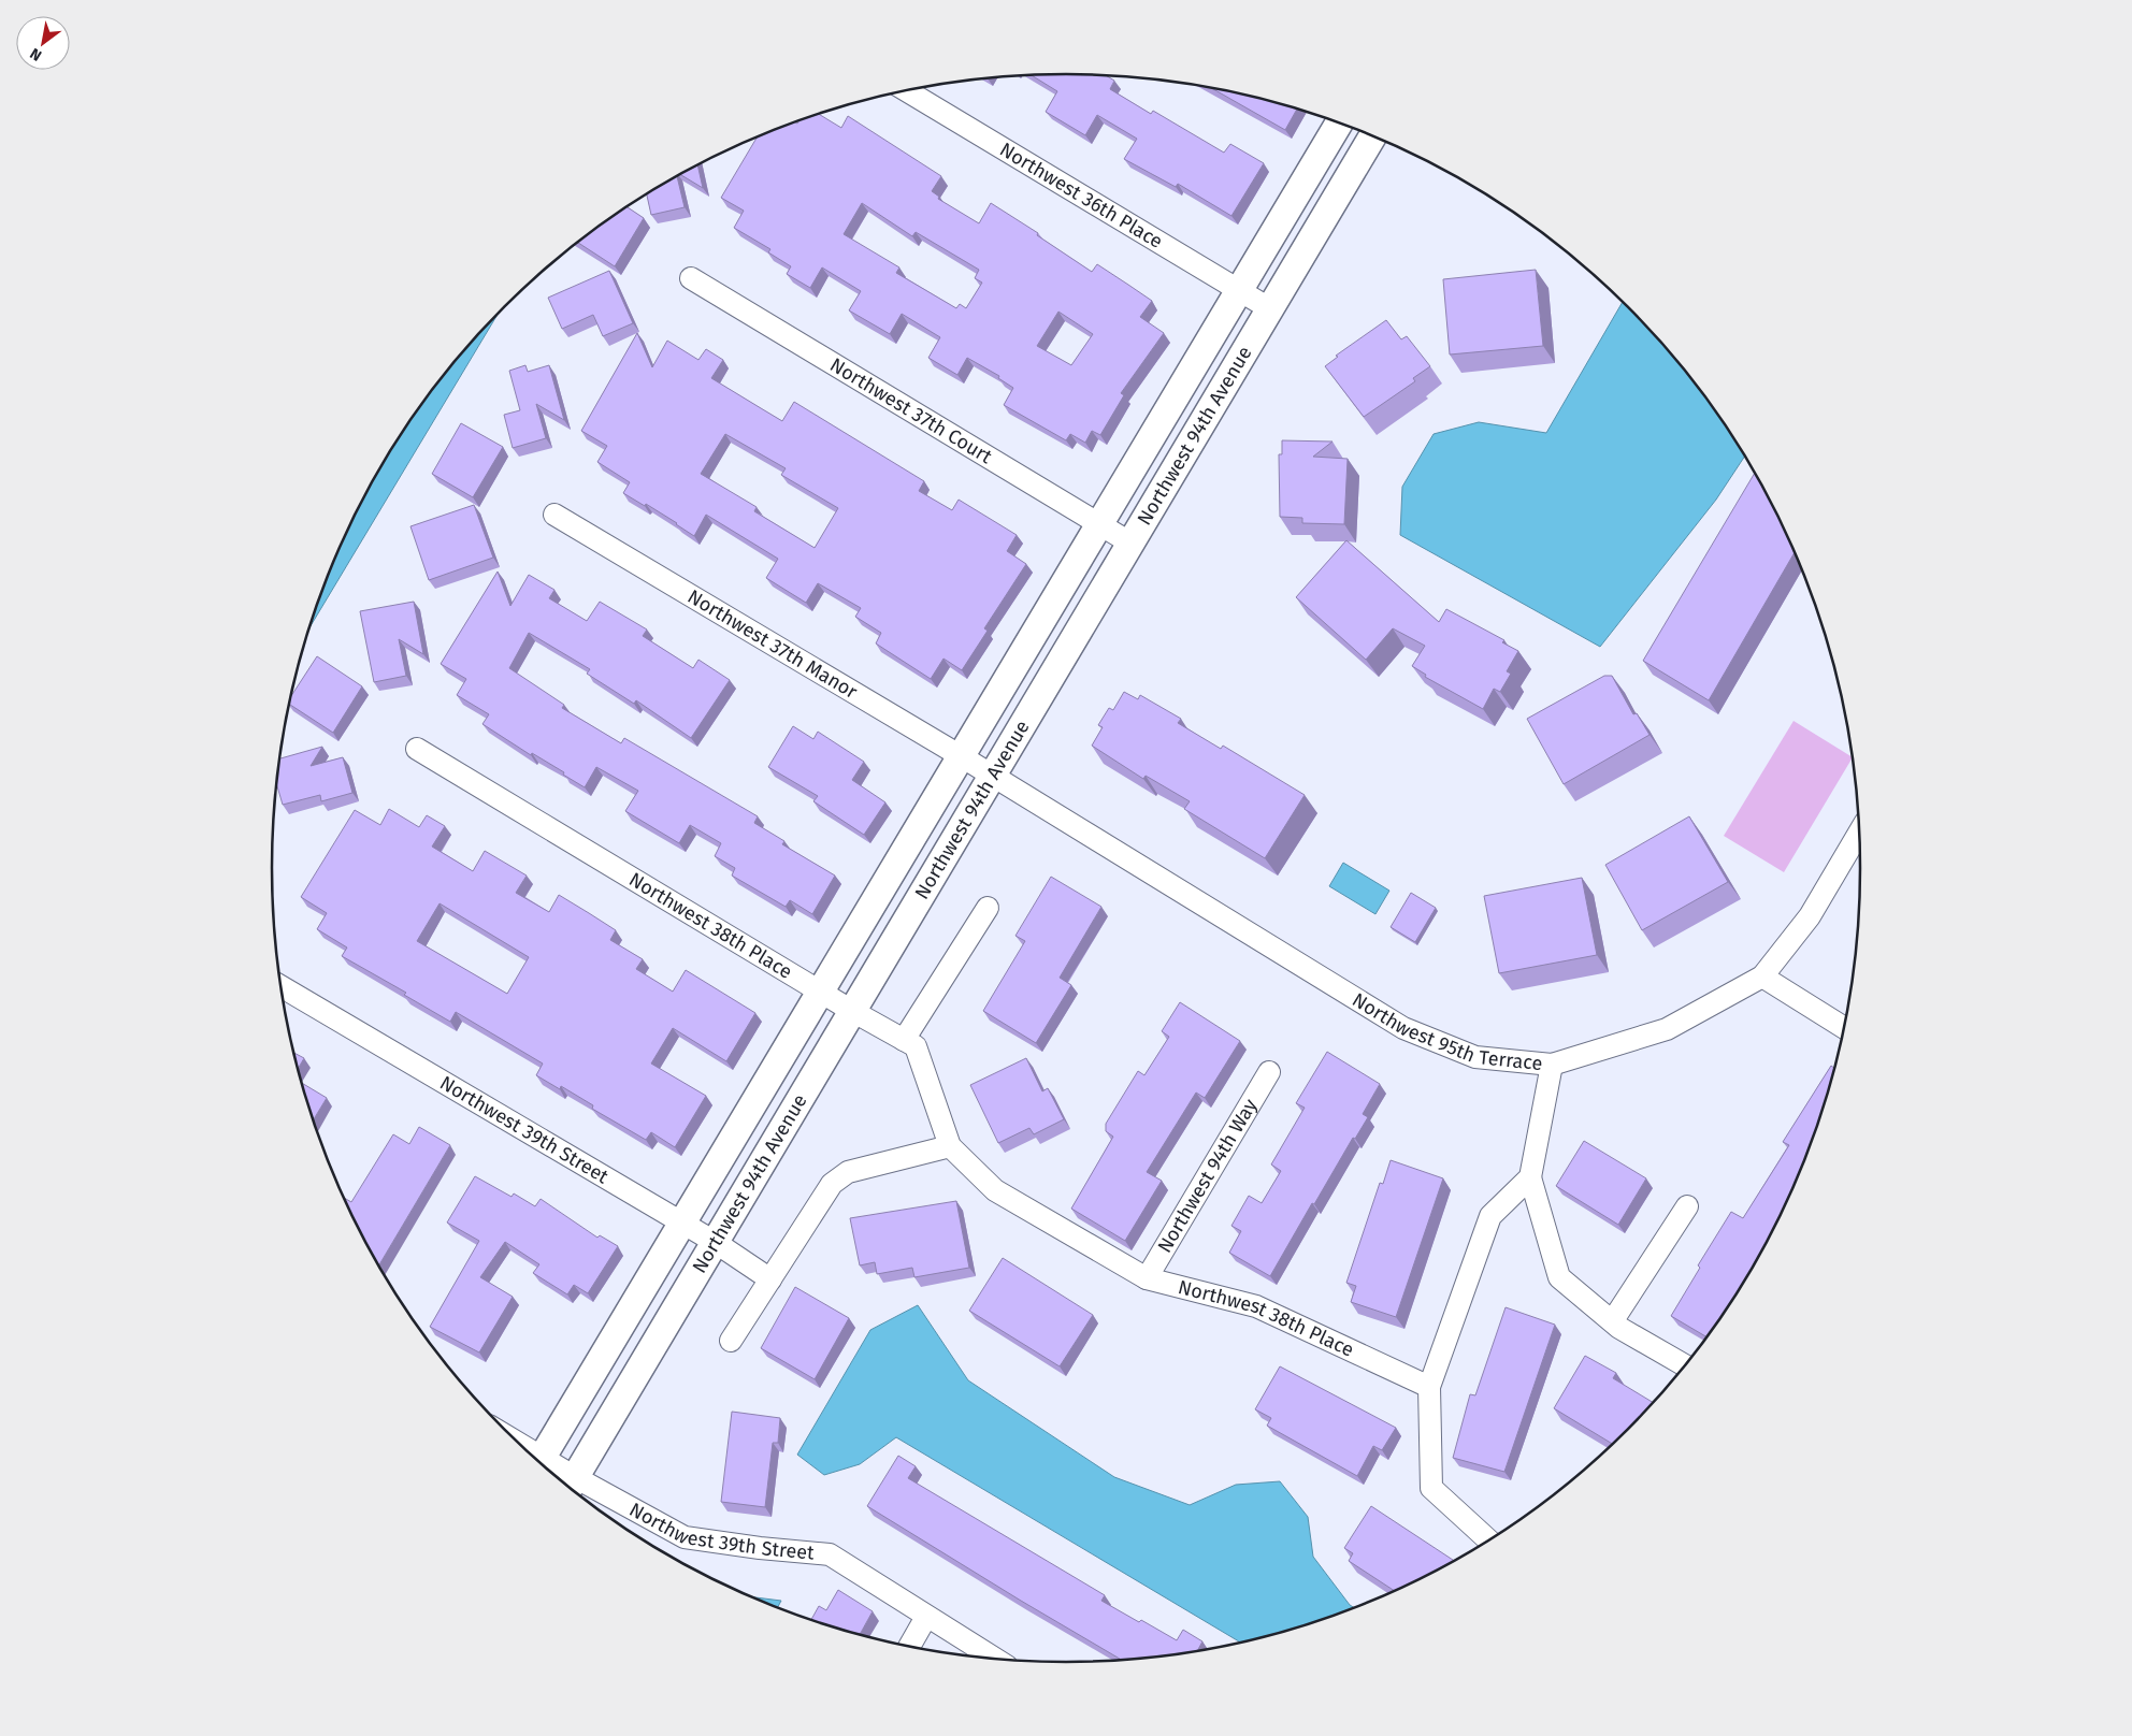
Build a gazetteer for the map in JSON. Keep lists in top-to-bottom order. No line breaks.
{"streets":{"street":["Northwest 36th Place","Northwest 37th Court","Northwest 94th Avenue","Northwest 37th Manor","Northwest 38th Place","Northwest 95th Terrace","Northwest 39th Street","Northwest 94th Way"]},"crossings":[["Northwest 36th Place","Northwest 94th Avenue"],["Northwest 37th Court","Northwest 94th Avenue"],["Northwest 94th Avenue","Northwest 37th Manor"],["Northwest 94th Avenue","Northwest 38th Place"],["Northwest 94th Avenue","Northwest 95th Terrace"],["Northwest 94th Avenue","Northwest 39th Street"],["Northwest 37th Manor","Northwest 95th Terrace"],["Northwest 38th Place","Northwest 94th Way"]],"north":"bottom left"}
